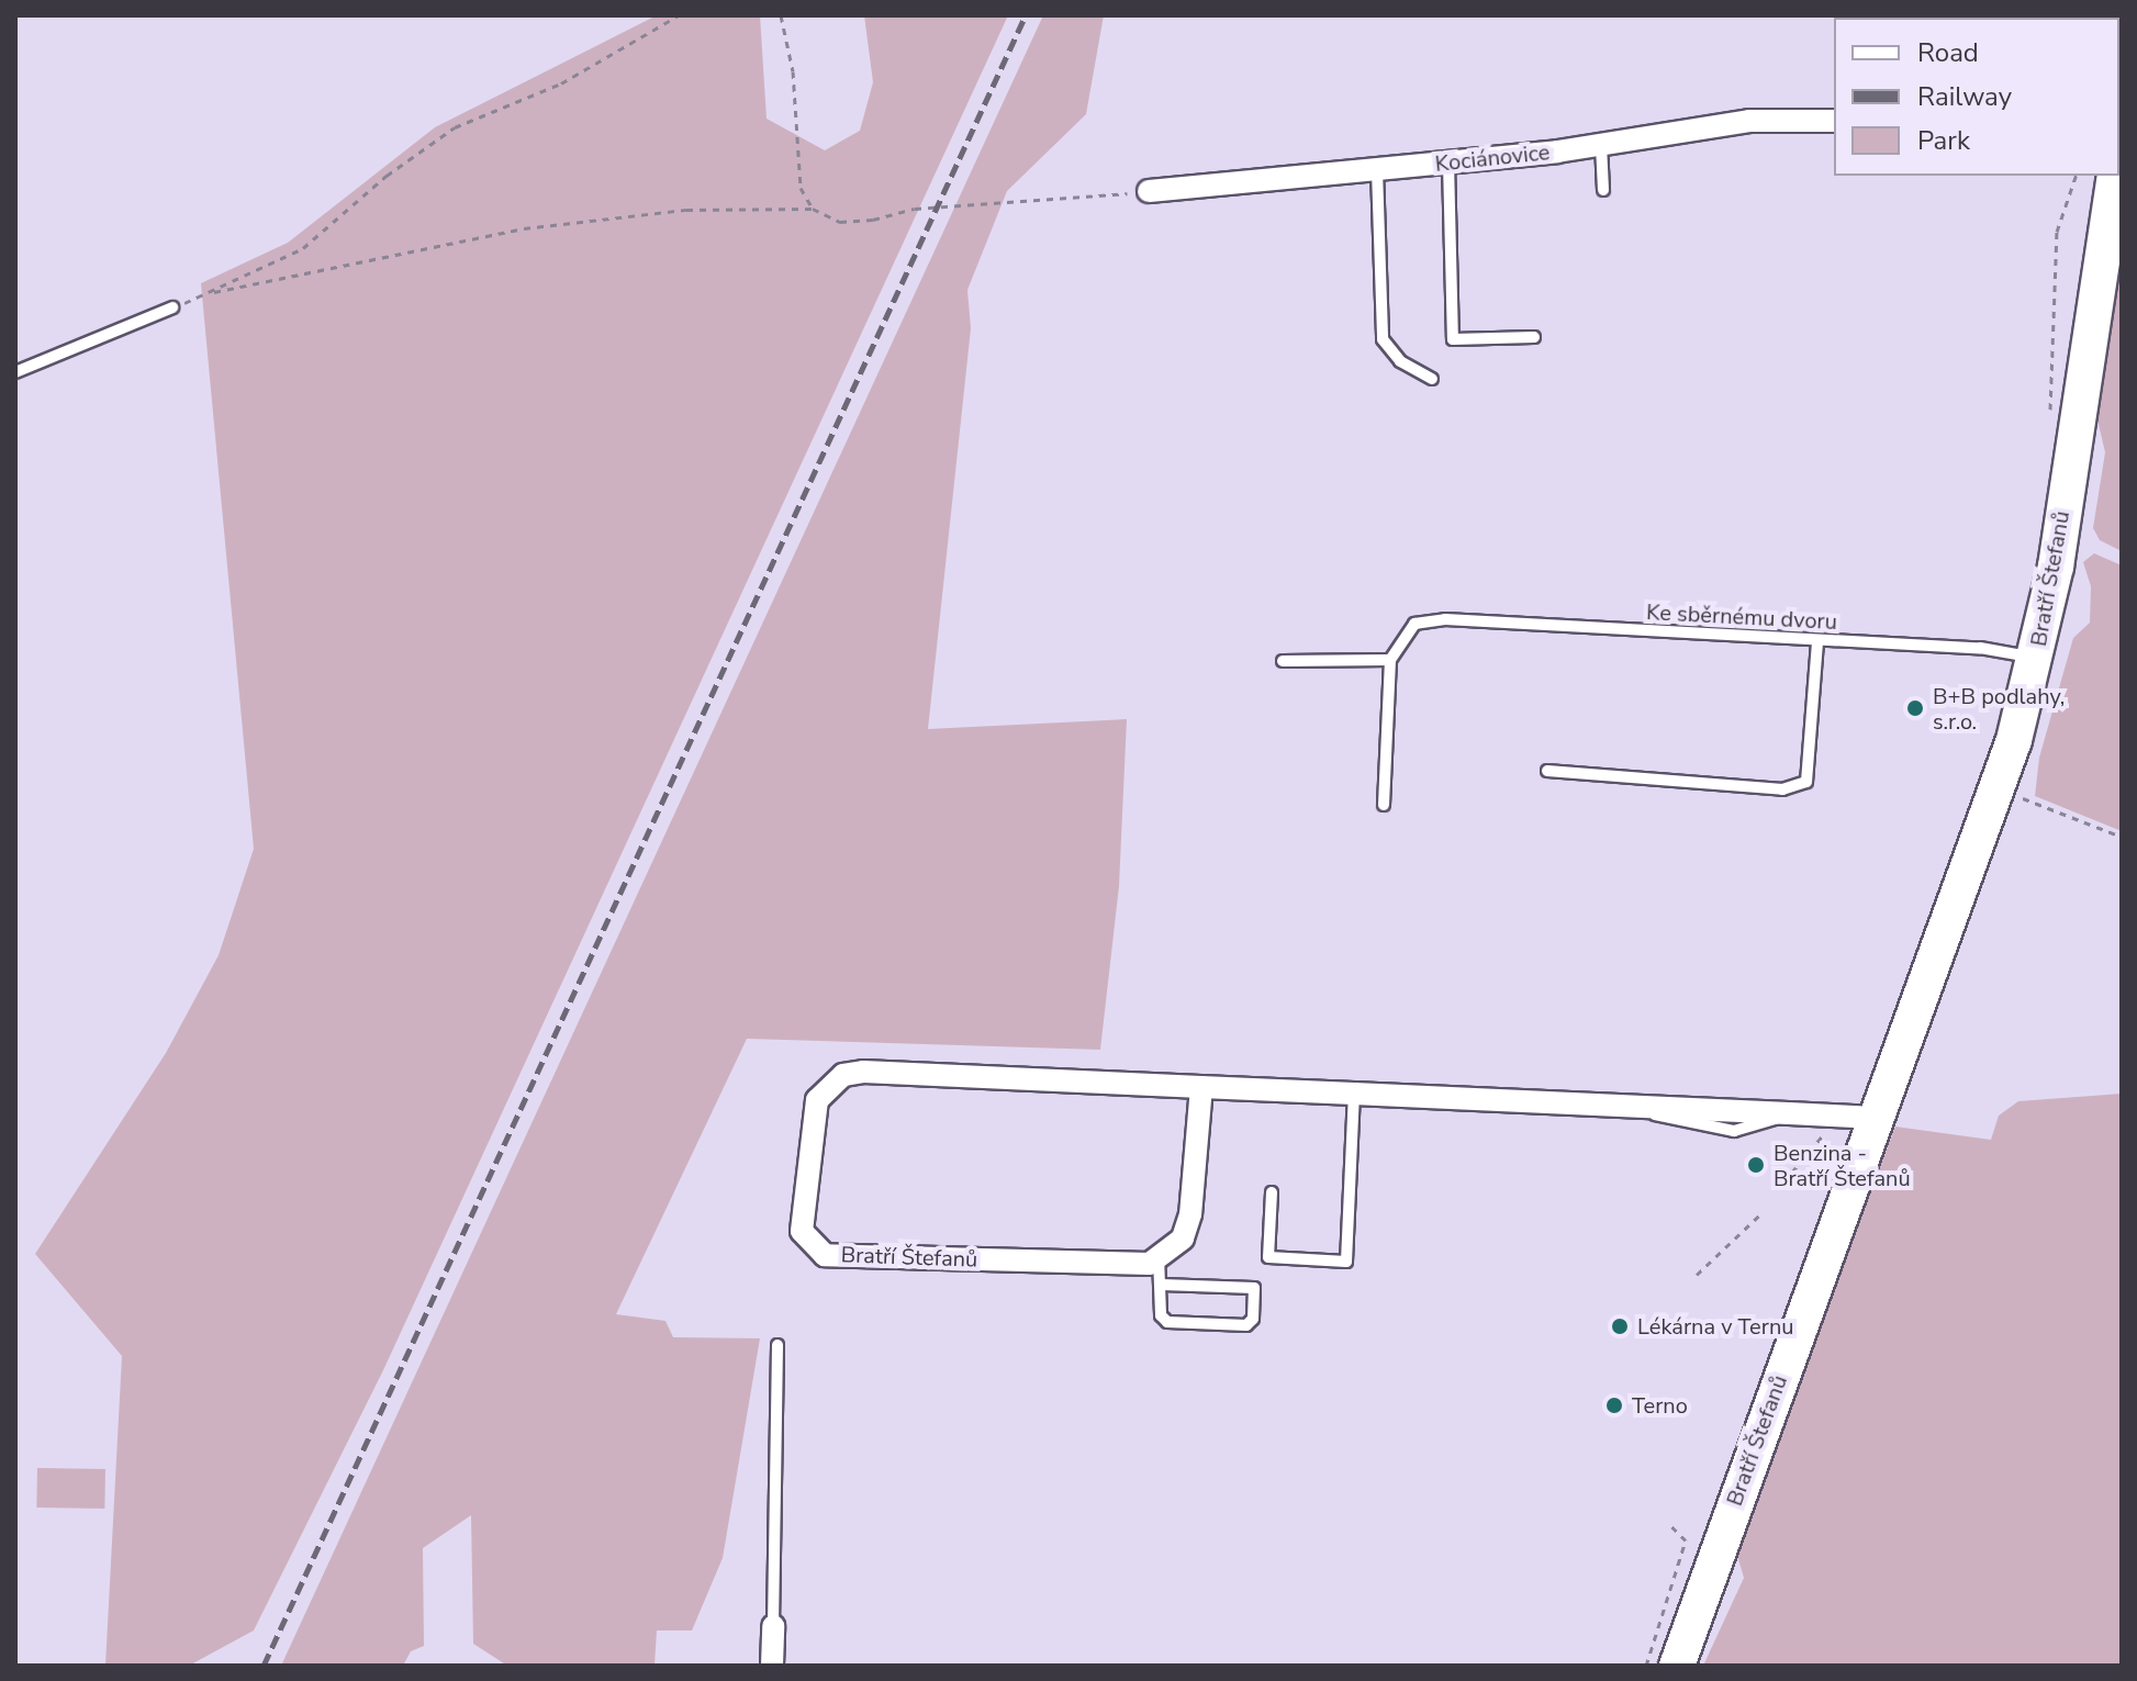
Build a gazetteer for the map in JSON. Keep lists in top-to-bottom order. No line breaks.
{"streets":{"main road":["Bratří Štefanů"],"street":["Kociánovice"],"lane":["Ke sběrnému dvoru"]},"crossings":[["Bratří Štefanů","Ke sběrnému dvoru"]],"places":["B+B podlahy, s.r.o.","Benzina - Bratří Štefanů","Lékárna v Ternu","Terno"],"legend":["Road","Railway","Park"]}
